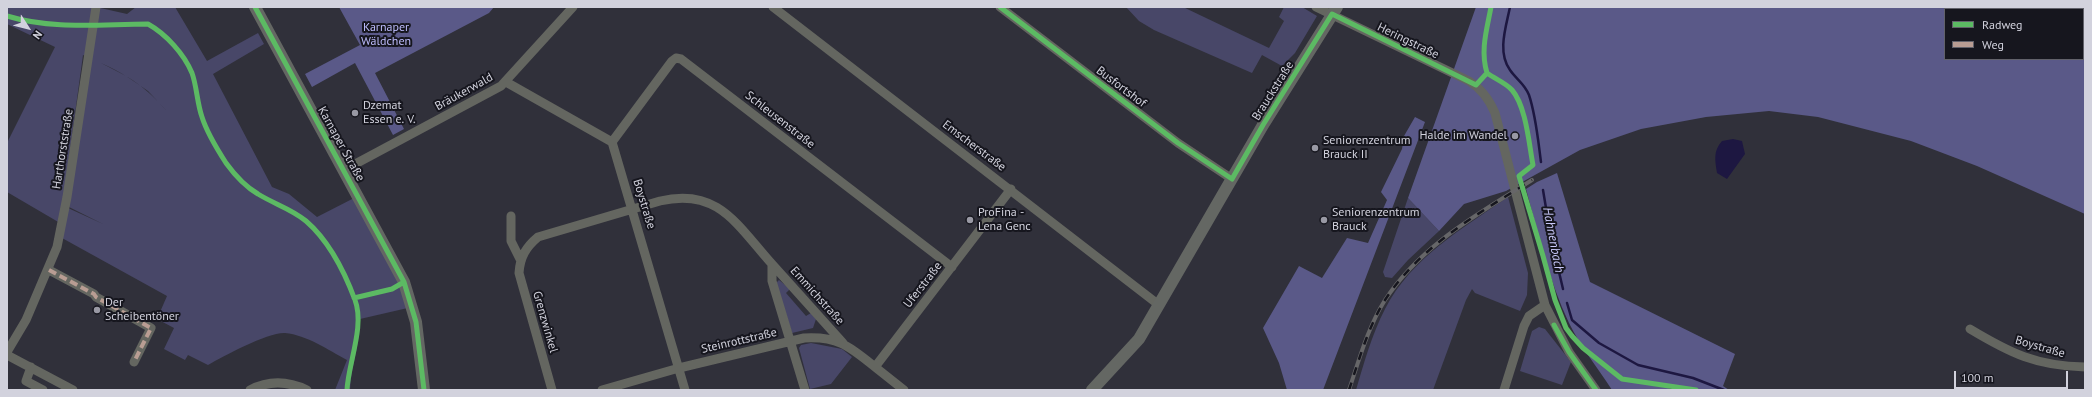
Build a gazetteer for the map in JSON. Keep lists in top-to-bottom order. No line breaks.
{"streets":{"main road":["Brauckstraße","Karnaper Straße"],"street":["Heringstraße","Busfortshof","Bräukerwald","Schleusenstraße","Emscherstraße","Harthorststraße","Boystraße","Uferstraße","Emmichstraße","Grenzwinkel","Steinrottstraße"]},"crossings":[["Heringstraße","Brauckstraße"],["Busfortshof","Brauckstraße"],["Brauckstraße","Emscherstraße"],["Bräukerwald","Karnaper Straße"],["Schleusenstraße","Boystraße"],["Schleusenstraße","Uferstraße"],["Emscherstraße","Uferstraße"],["Boystraße","Emmichstraße"],["Boystraße","Steinrottstraße"],["Uferstraße","Steinrottstraße"],["Emmichstraße","Steinrottstraße"]],"water":["Hahnenbach"],"parks":["Karnaper Wäldchen"],"places":["Dzemat Essen e. V.","Halde im Wandel","Seniorenzentrum Brauck II","ProFina - Lena Genc","Seniorenzentrum Brauck","Der Scheibentöner"],"legend":["Radweg","Weg"],"scale_bar":"100 m","north":"bottom right"}
